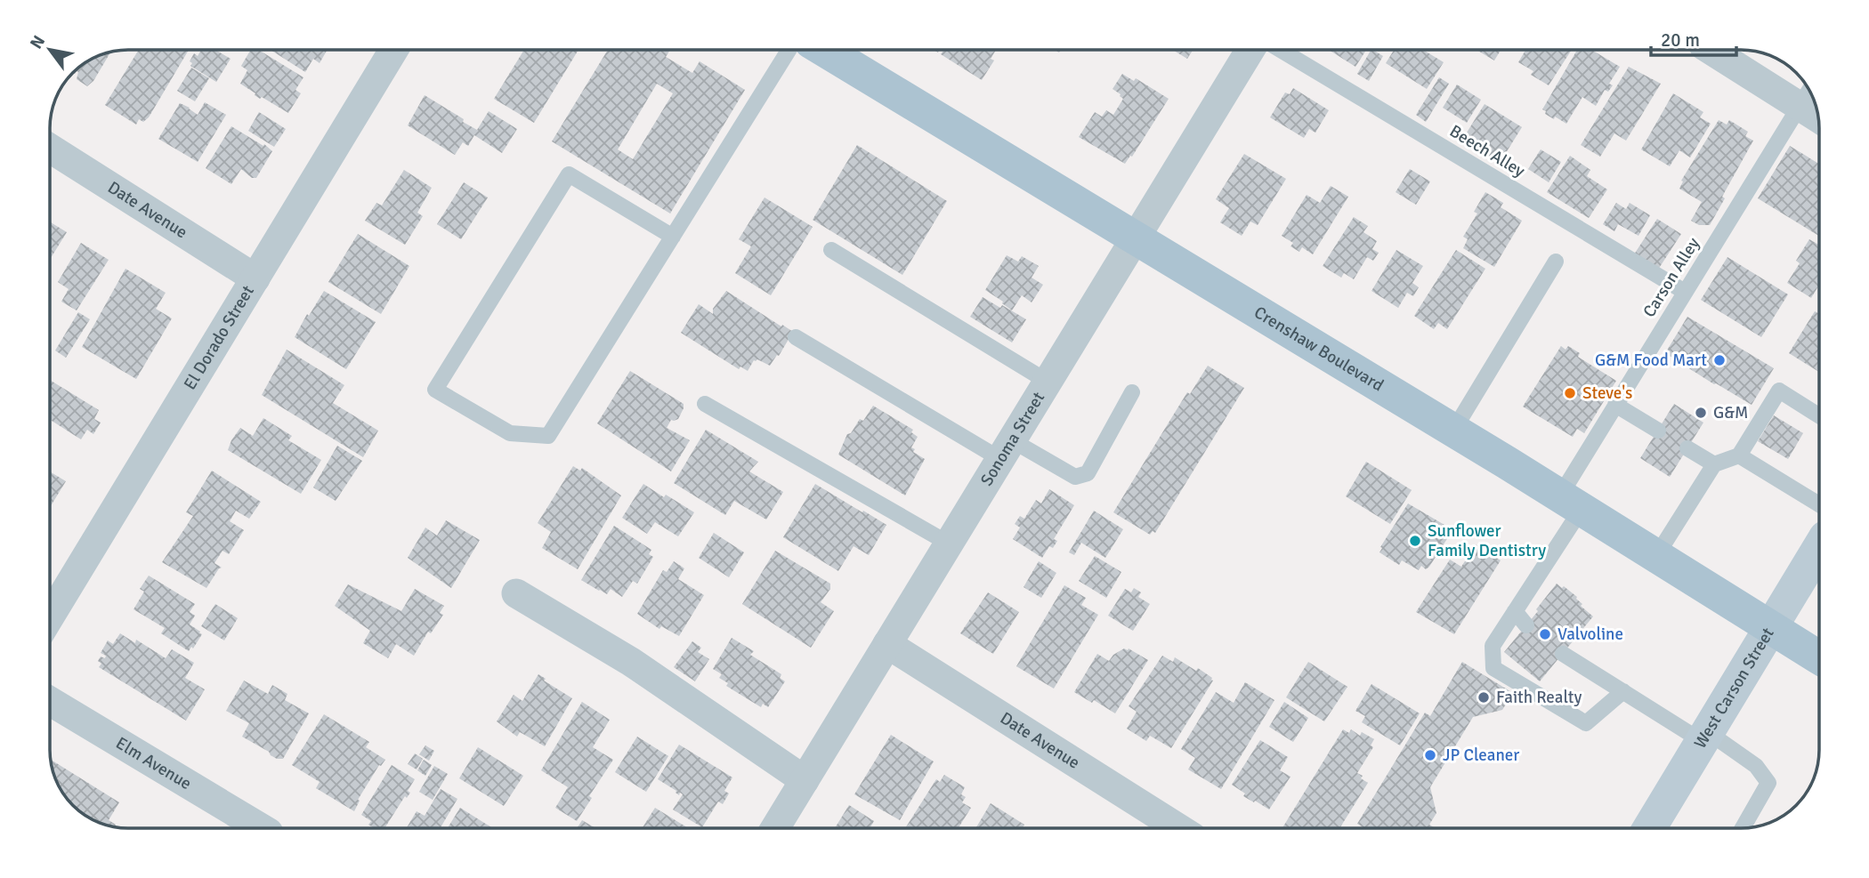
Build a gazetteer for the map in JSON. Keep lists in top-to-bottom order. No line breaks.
{"streets":{"main road":["Crenshaw Boulevard","West Carson Street"],"street":["Date Avenue","El Dorado Street","Sonoma Street","Elm Avenue"],"lane":["Beech Alley","Carson Alley"]},"crossings":[["Beech Alley","Carson Alley"],["Date Avenue","El Dorado Street"],["Date Avenue","Sonoma Street"],["Carson Alley","Crenshaw Boulevard"],["Crenshaw Boulevard","Sonoma Street"],["Crenshaw Boulevard","West Carson Street"]],"places":["G&M Food Mart","Steve's","G&M","Sunflower Family Dentistry","Valvoline","Faith Realty","JP Cleaner"],"scale_bar":"20 m","north":"top left"}
